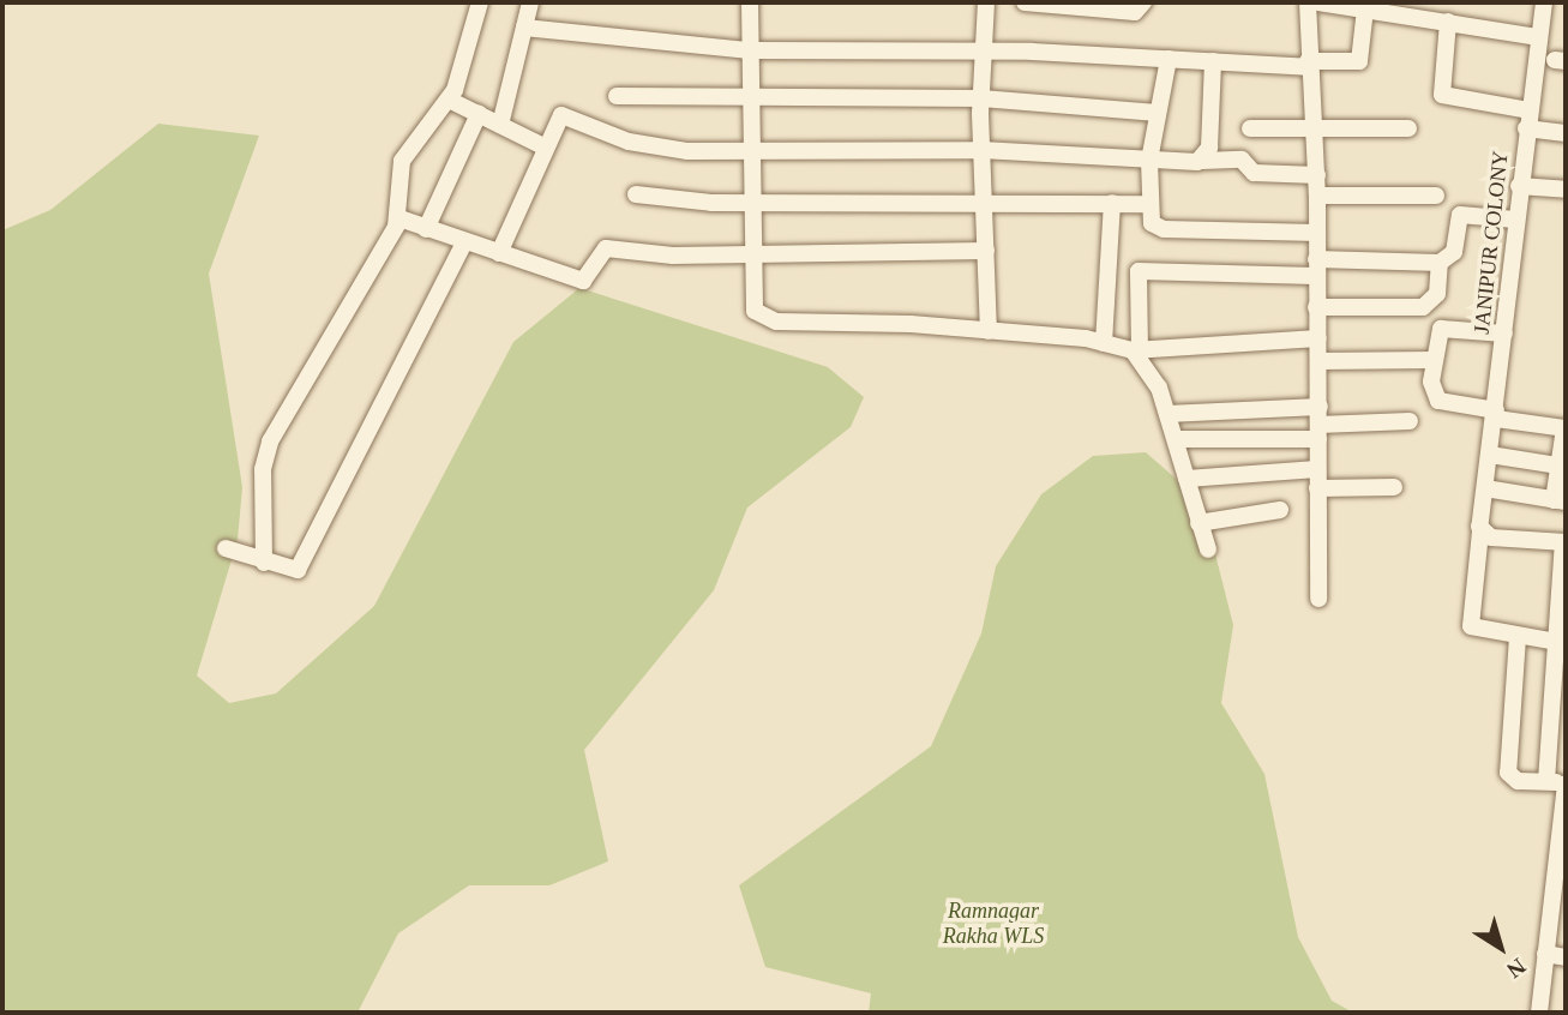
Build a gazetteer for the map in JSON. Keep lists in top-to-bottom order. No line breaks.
{"streets":{"street":["JANIPUR COLONY"]},"parks":["Ramnagar Rakha WLS"],"north":"bottom right"}
